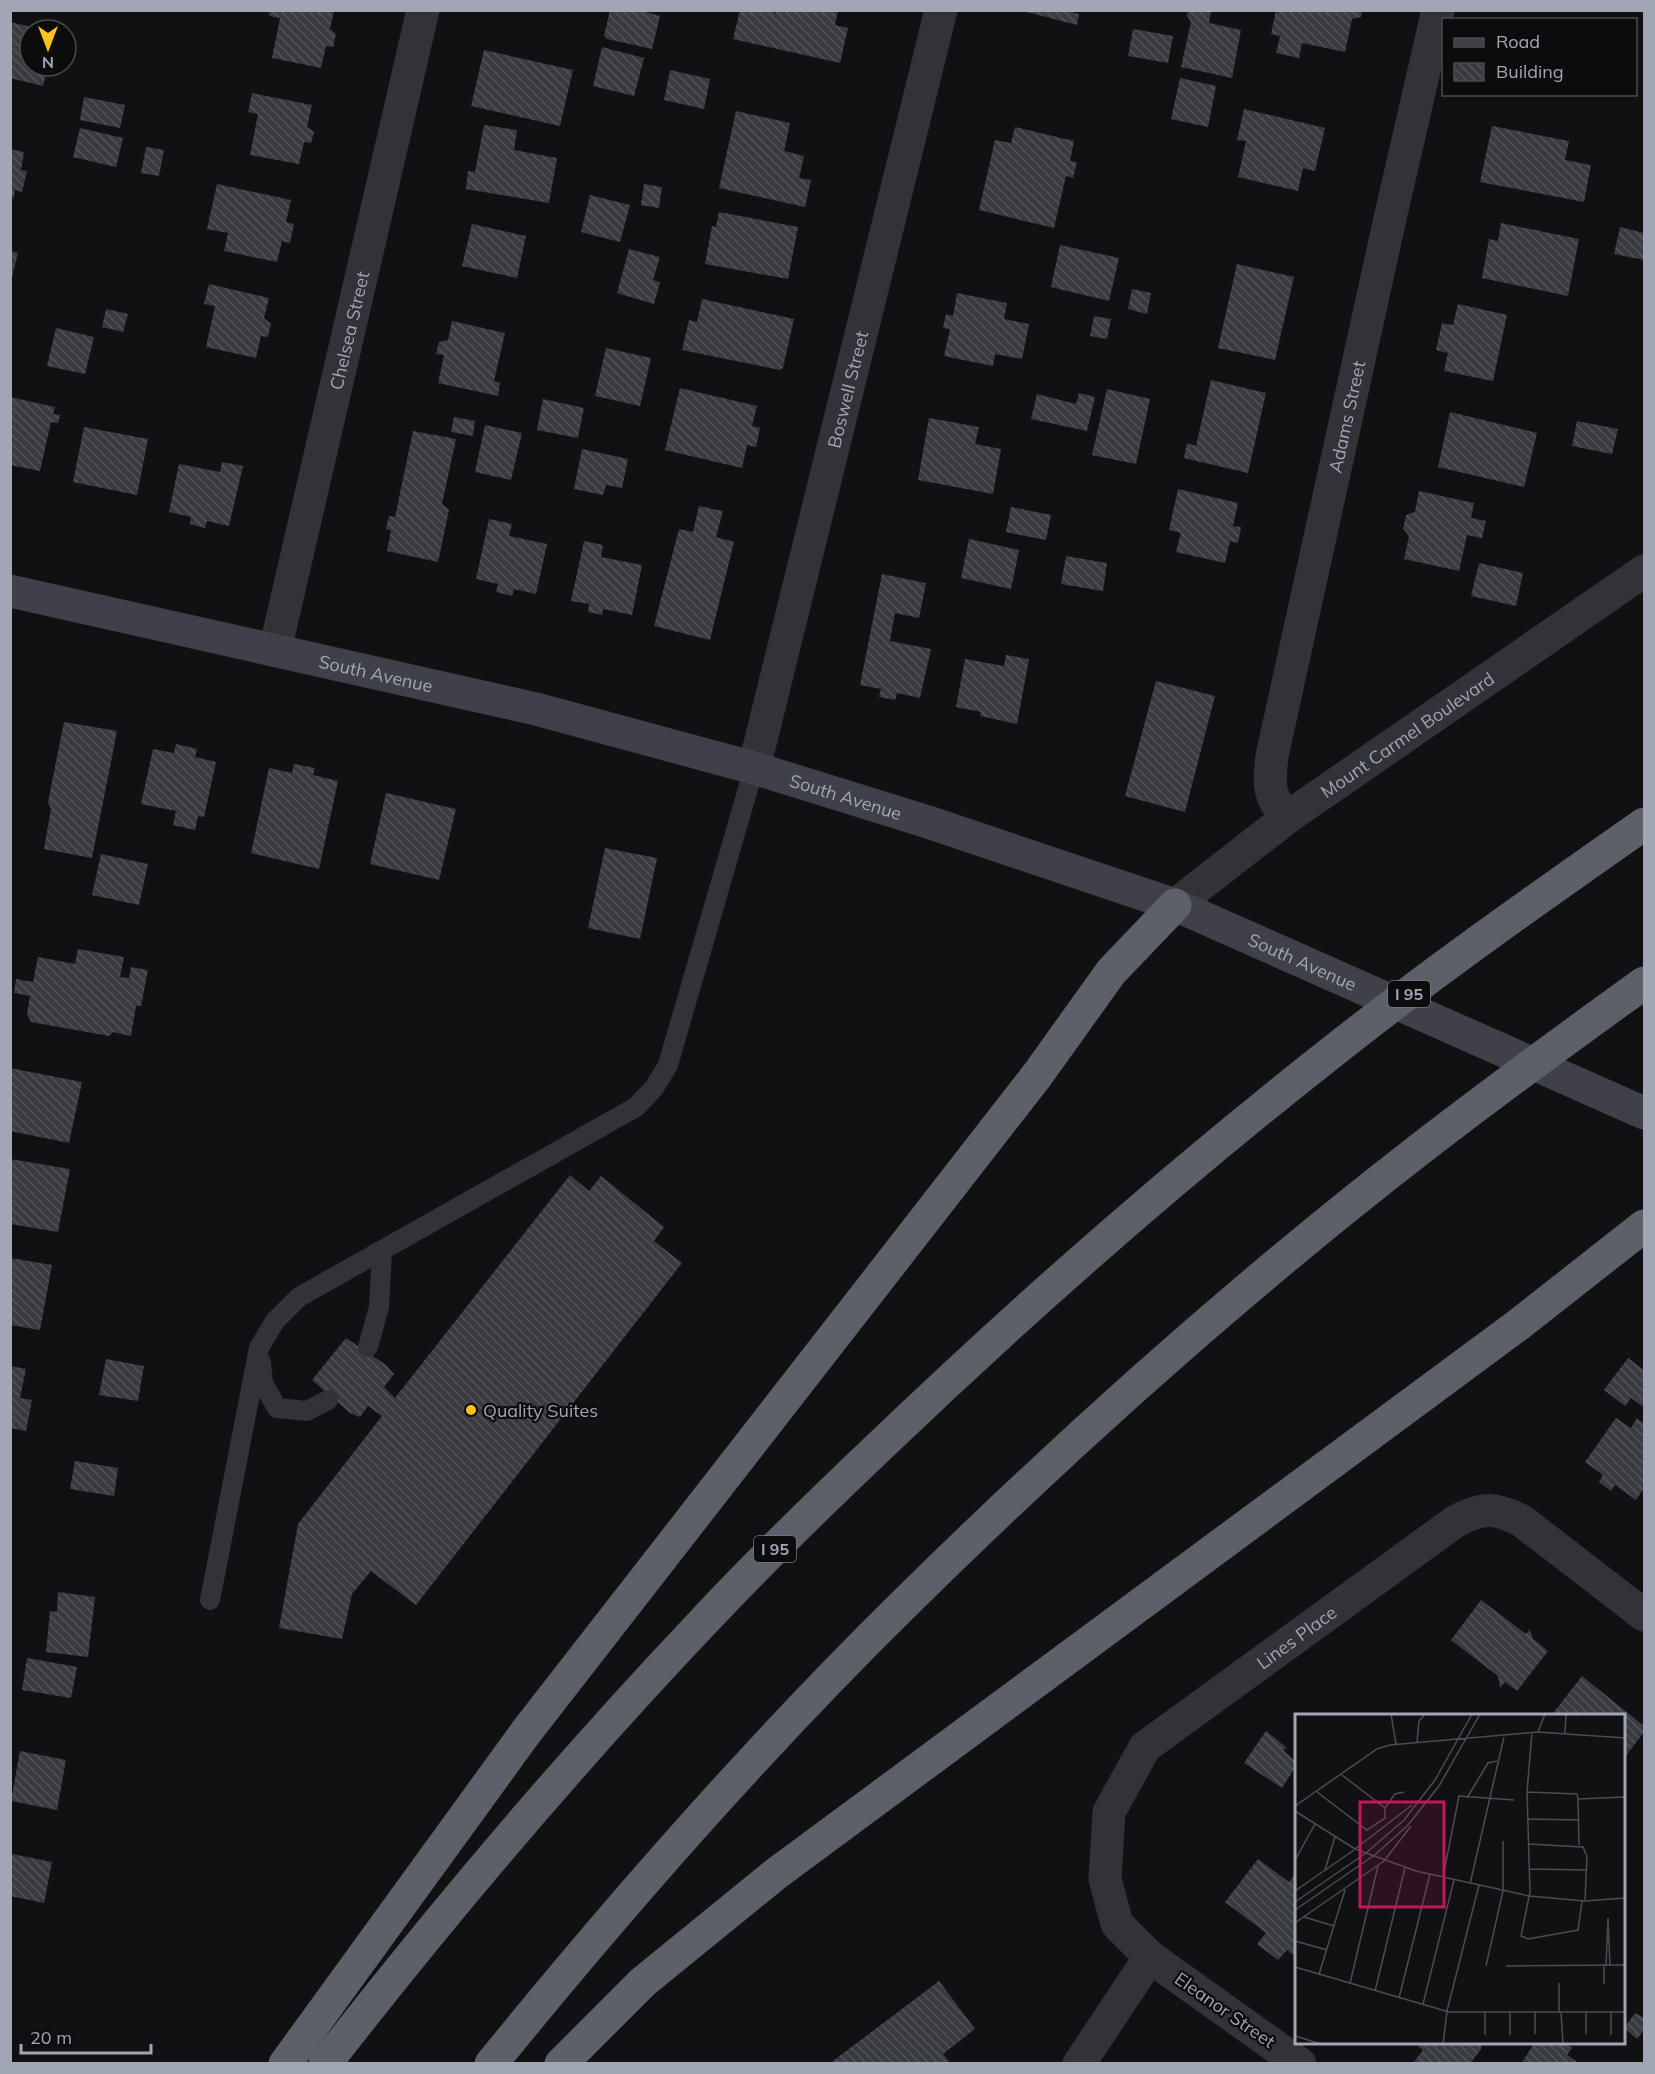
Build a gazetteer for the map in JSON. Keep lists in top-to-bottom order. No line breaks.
{"streets":{"highway":["I 95"],"main road":["South Avenue"],"street":["Chelsea Street","Boswell Street","Adams Street","Mount Carmel Boulevard","Lines Place","Eleanor Street"]},"crossings":[["Chelsea Street","South Avenue"],["Boswell Street","South Avenue"],["Adams Street","Mount Carmel Boulevard"],["South Avenue","Mount Carmel Boulevard"],["Lines Place","Eleanor Street"]],"places":["Quality Suites"],"legend":["Road","Building"],"scale_bar":"20 m","north":"bottom"}
